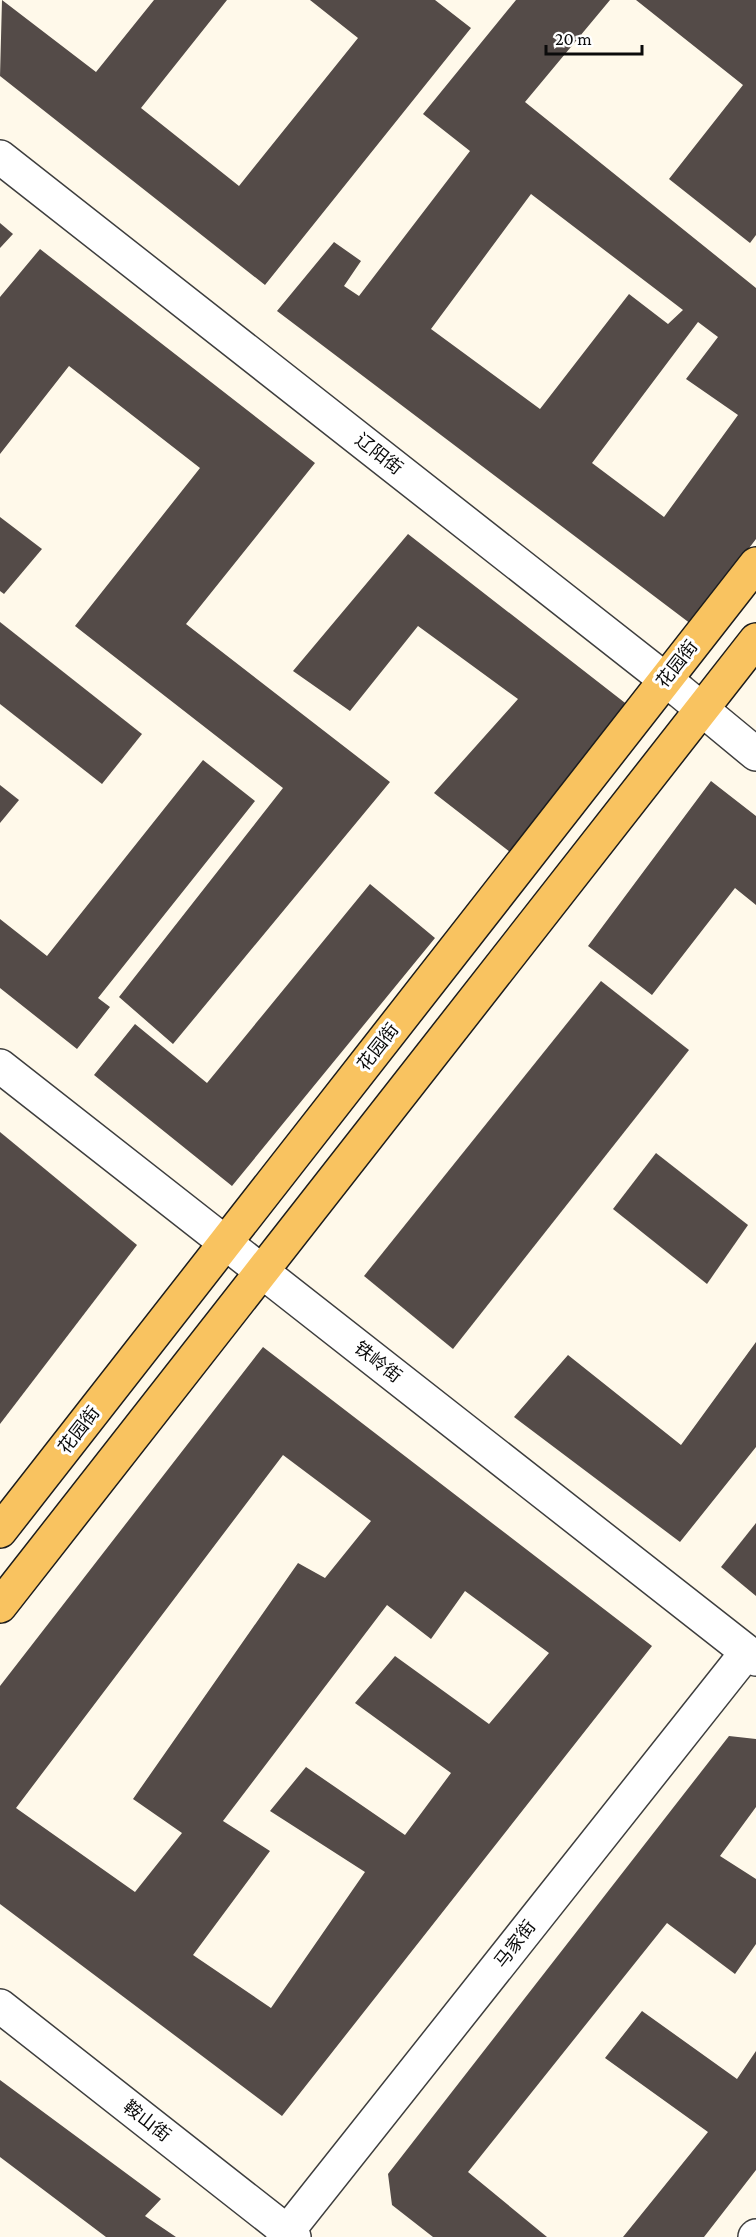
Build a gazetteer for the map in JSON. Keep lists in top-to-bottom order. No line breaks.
{"streets":{"main road":["花园街"],"street":["辽阳街","铁岭街","马家街","鞍山街"]},"crossings":[["辽阳街","花园街"],["花园街","铁岭街"],["铁岭街","马家街"],["马家街","鞍山街"]],"scale_bar":"20 m"}
